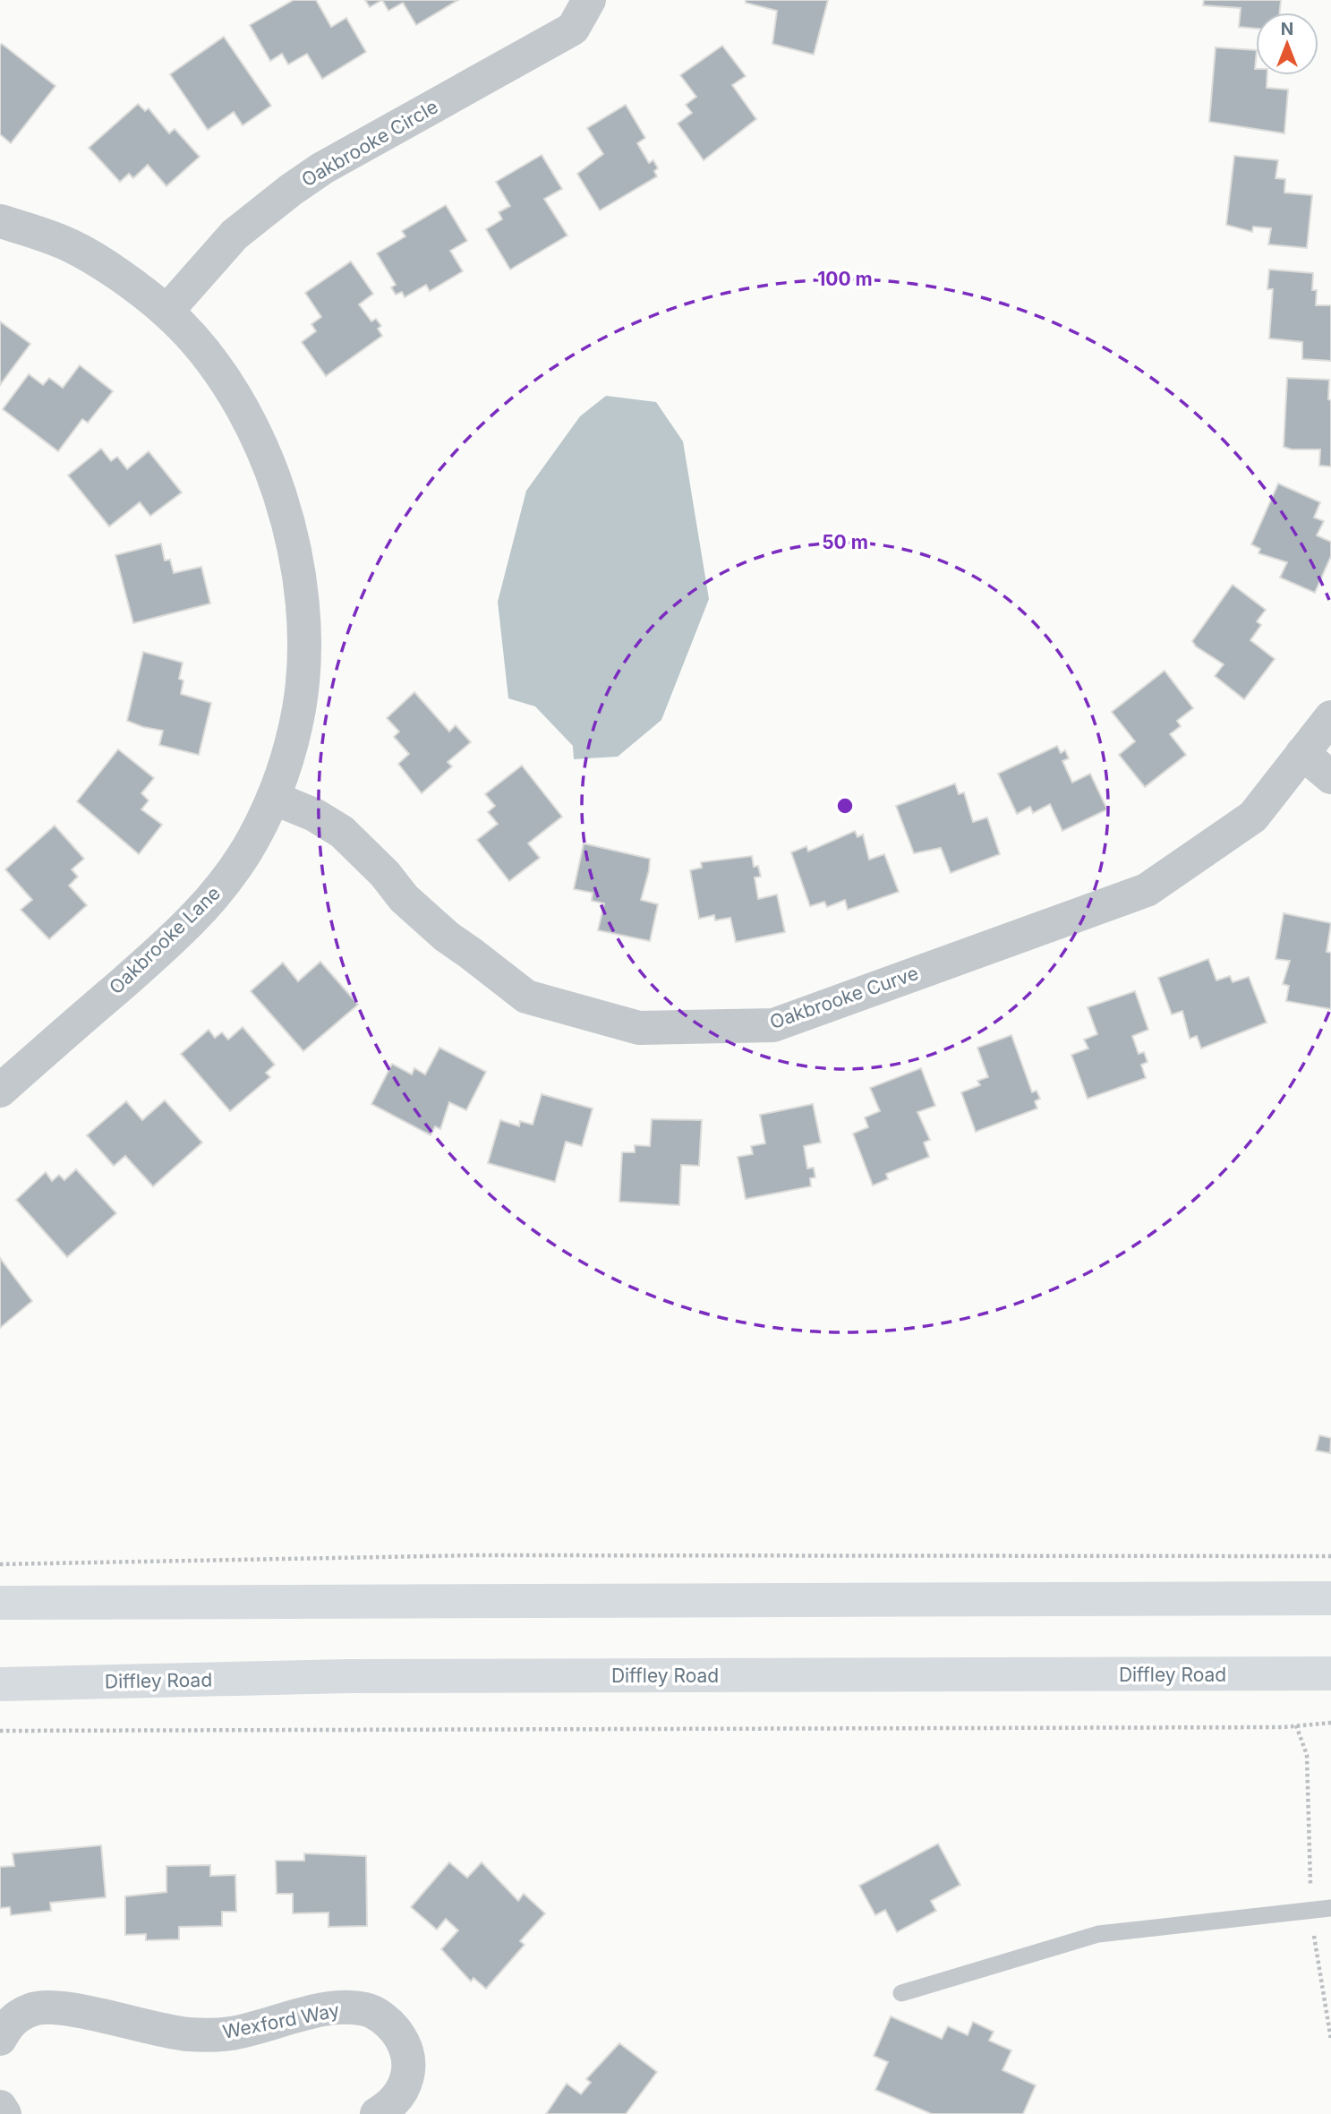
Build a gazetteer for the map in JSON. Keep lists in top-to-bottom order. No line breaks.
{"streets":{"main road":["Diffley Road"],"street":["Oakbrooke Circle","Oakbrooke Lane","Oakbrooke Curve","Wexford Way"]},"crossings":[["Oakbrooke Circle","Oakbrooke Lane"],["Oakbrooke Lane","Oakbrooke Curve"]],"north":"top","rings":["100 m","50 m"]}
